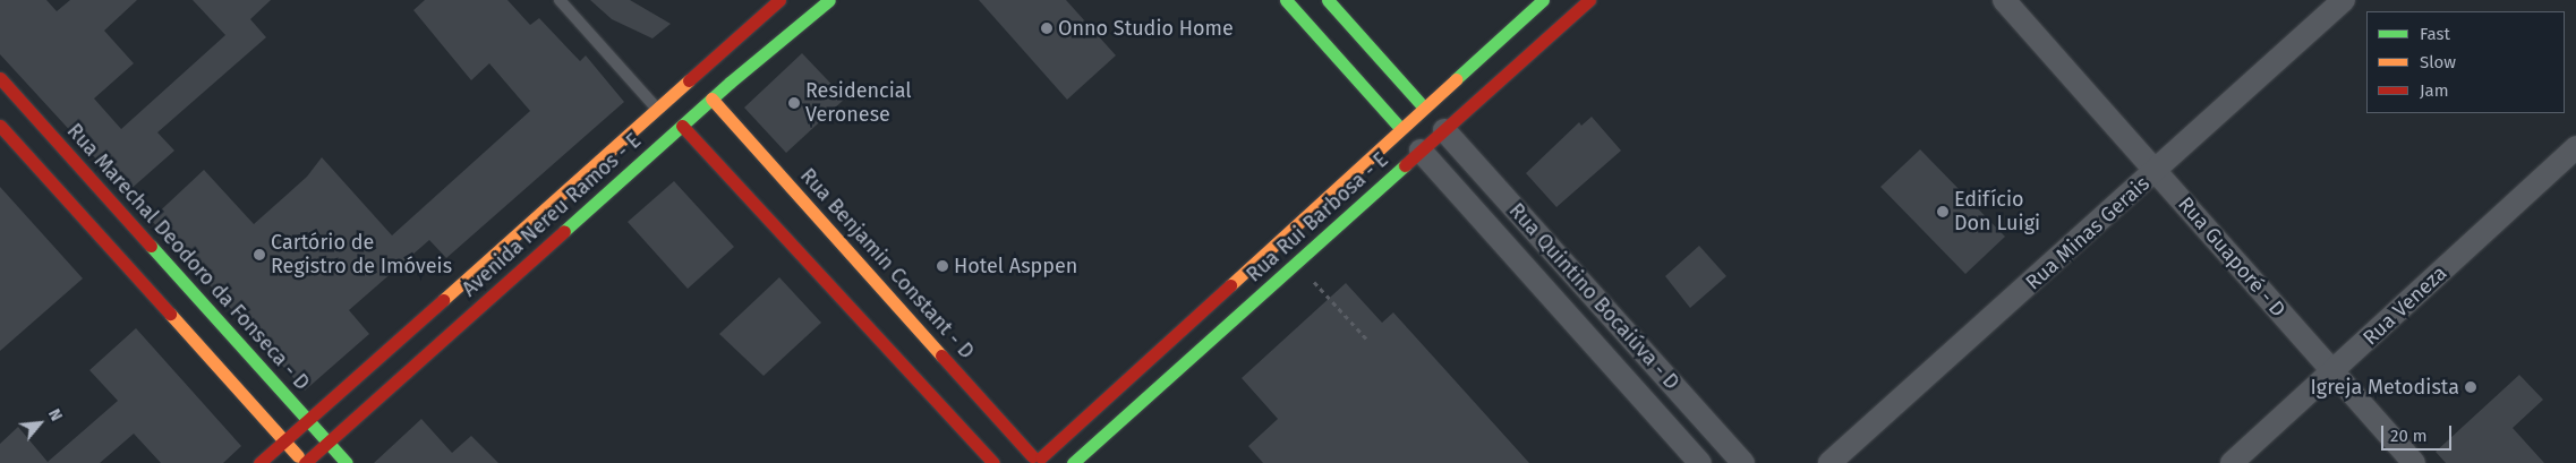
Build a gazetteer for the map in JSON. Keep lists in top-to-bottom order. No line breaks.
{"streets":{"street":["Avenida Nereu Ramos - E","Rua Rui Barbosa - E","Rua Minas Gerais","Rua Marechal Deodoro da Fonseca - D","Rua Guaporé - D","Rua Benjamin Constant - D","Rua Quintino Bocaiúva - D","Rua Veneza"]},"crossings":[["Avenida Nereu Ramos - E","Rua Marechal Deodoro da Fonseca - D"],["Avenida Nereu Ramos - E","Rua Benjamin Constant - D"],["Rua Rui Barbosa - E","Rua Benjamin Constant - D"],["Rua Rui Barbosa - E","Rua Quintino Bocaiúva - D"],["Rua Minas Gerais","Rua Guaporé - D"],["Rua Guaporé - D","Rua Veneza"]],"places":["Onno Studio Home","Residencial Veronese","Edifício Don Luigi","Cartório de Registro de Imóveis","Hotel Asppen","Igreja Metodista"],"legend":["Fast","Slow","Jam"],"scale_bar":"20 m","north":"top right"}
